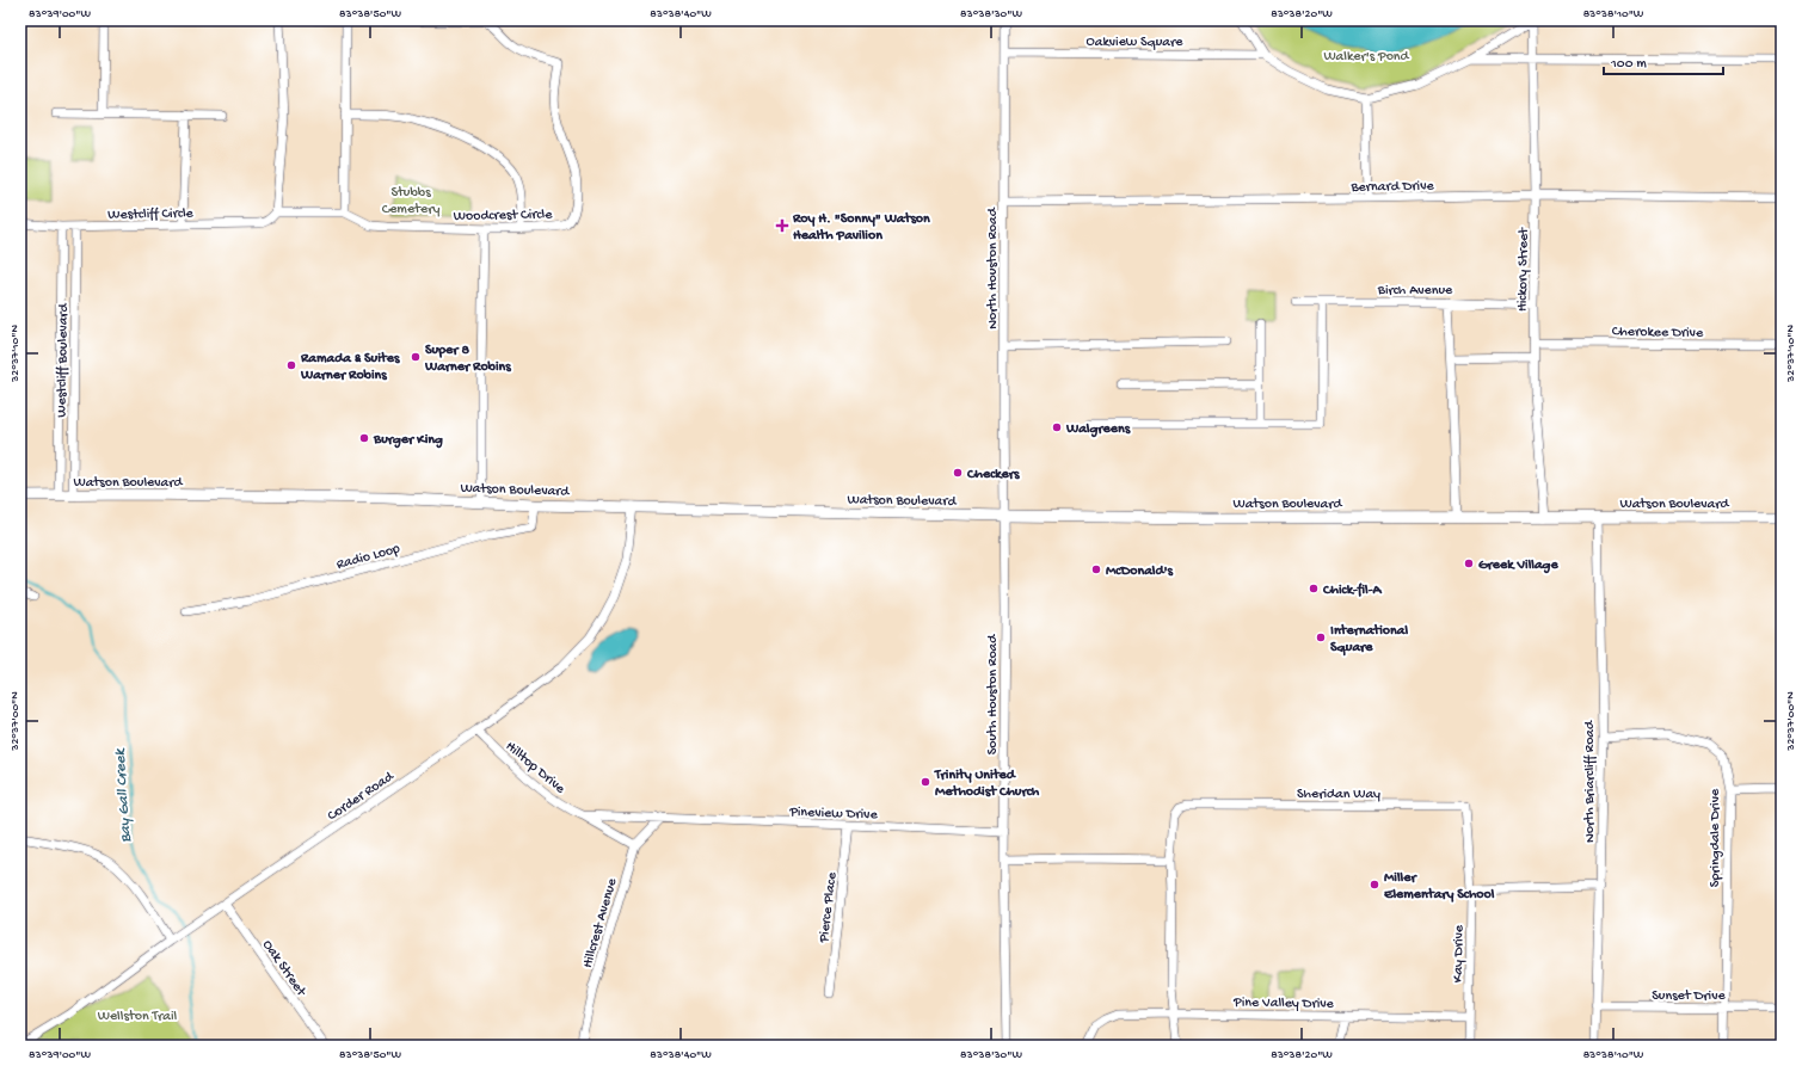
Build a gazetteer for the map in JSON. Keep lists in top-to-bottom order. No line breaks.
{"streets":{"main road":["Watson Boulevard"],"street":["Oakview Square","Bernard Drive","Westcliff Circle","Woodcrest Circle","North Houston Road","Hickory Street","Birch Avenue","Cherokee Drive","Westcliff Boulevard","Radio Loop","South Houston Road","Hilltop Drive","North Briarcliff Road","Sheridan Way","Corder Road","Pineview Drive","Springdale Drive","Pierce Place","Hillcrest Avenue","Kay Drive","Oak Street","Sunset Drive","Pine Valley Drive"]},"crossings":[["Oakview Square","North Houston Road"],["Bernard Drive","North Houston Road"],["Bernard Drive","Hickory Street"],["Westcliff Circle","Woodcrest Circle"],["Westcliff Circle","Westcliff Boulevard"],["North Houston Road","Watson Boulevard"],["North Houston Road","South Houston Road"],["Hickory Street","Birch Avenue"],["Hickory Street","Cherokee Drive"],["Hickory Street","Watson Boulevard"],["Westcliff Boulevard","Watson Boulevard"],["Watson Boulevard","Radio Loop"],["Watson Boulevard","South Houston Road"],["Watson Boulevard","North Briarcliff Road"],["Watson Boulevard","Corder Road"],["South Houston Road","Pineview Drive"],["Hilltop Drive","Corder Road"],["Hilltop Drive","Pineview Drive"],["Hilltop Drive","Hillcrest Avenue"],["North Briarcliff Road","Springdale Drive"],["North Briarcliff Road","Sunset Drive"],["Sheridan Way","Kay Drive"],["Sheridan Way","Pine Valley Drive"],["Corder Road","Oak Street"],["Pineview Drive","Pierce Place"],["Pineview Drive","Hillcrest Avenue"],["Springdale Drive","Sunset Drive"],["Kay Drive","Pine Valley Drive"]],"water":["Bay Gall Creek"],"parks":["Walker's Pond","Stubbs Cemetery","Wellston Trail"],"places":{"health":["Roy H. \"Sonny\" Watson Health Pavilion"],"other":["Super 8 Warner Robins","Ramada & Suites Warner Robins","Walgreens","Burger King","Checkers","Greek Village","McDonald's","Chick-fil-A","International Square","Trinity United Methodist Church","Miller Elementary School"]},"scale_bar":"100 m","coordinates":["83°39'00\"W","83°38'50\"W","83°38'40\"W","83°38'30\"W","83°38'20\"W","83°38'10\"W","32°37'10\"N","32°37'00\"N"]}
